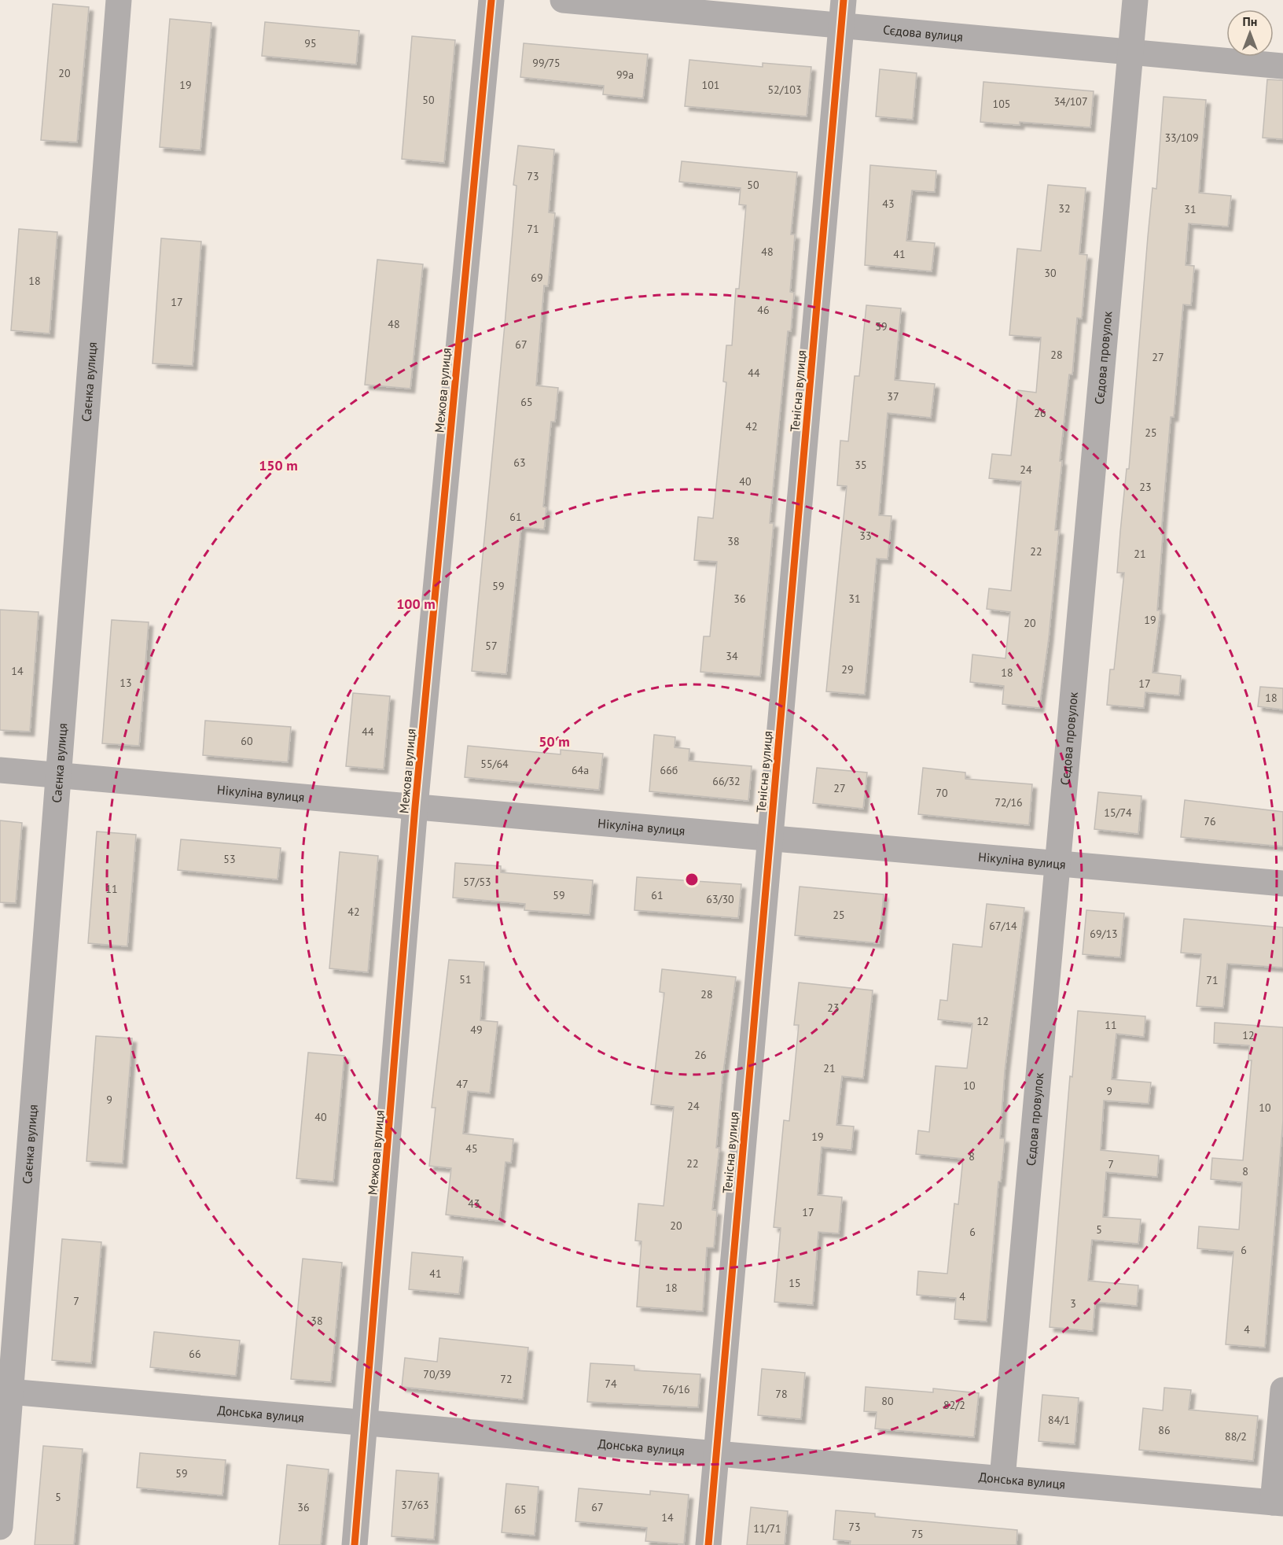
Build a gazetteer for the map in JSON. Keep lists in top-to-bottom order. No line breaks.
{"streets":{"street":["Сєдова вулиця","Сєдова провулок","Саєнка вулиця","Межова вулиця","Тенісна вулиця","Нікуліна вулиця","Донська вулиця"]},"crossings":[["Сєдова вулиця","Сєдова провулок"],["Сєдова вулиця","Тенісна вулиця"],["Сєдова провулок","Нікуліна вулиця"],["Сєдова провулок","Донська вулиця"],["Саєнка вулиця","Нікуліна вулиця"],["Саєнка вулиця","Донська вулиця"],["Межова вулиця","Нікуліна вулиця"],["Межова вулиця","Донська вулиця"],["Тенісна вулиця","Нікуліна вулиця"],["Тенісна вулиця","Донська вулиця"]],"house_numbers":["95","99/75","20","99а","19","101","52/103","50","34/107","105","33/109","73","50","43","32","31","71","48","41","30","69","18","17","46","48","39","67","28","27","44","37","65","26","42","25","63","35","24","40","23","61","33","38","22","21","59","36","31","19","20","57","34","29","14","18","13","17","18","44","60","55/64","64а","66б","66/32","27","70","72/16","15/74","76","53","57/53","11","59","61","63/30","42","25","67/14","69/13","51","71","28","23","12","11","49","12","26","21","47","10","9","9","24","10","40","19","45","8","22","7","8","43","17","20","5","6","6","41","15","18","4","7","3","38","4","66","70/39","72","74","76/16","78","80","82/2","84/1","86","88/2","59","5","37/63","36","67","65","14","73","11/71","75"],"north":"top","rings":["150 m","100 m","50 m"]}
